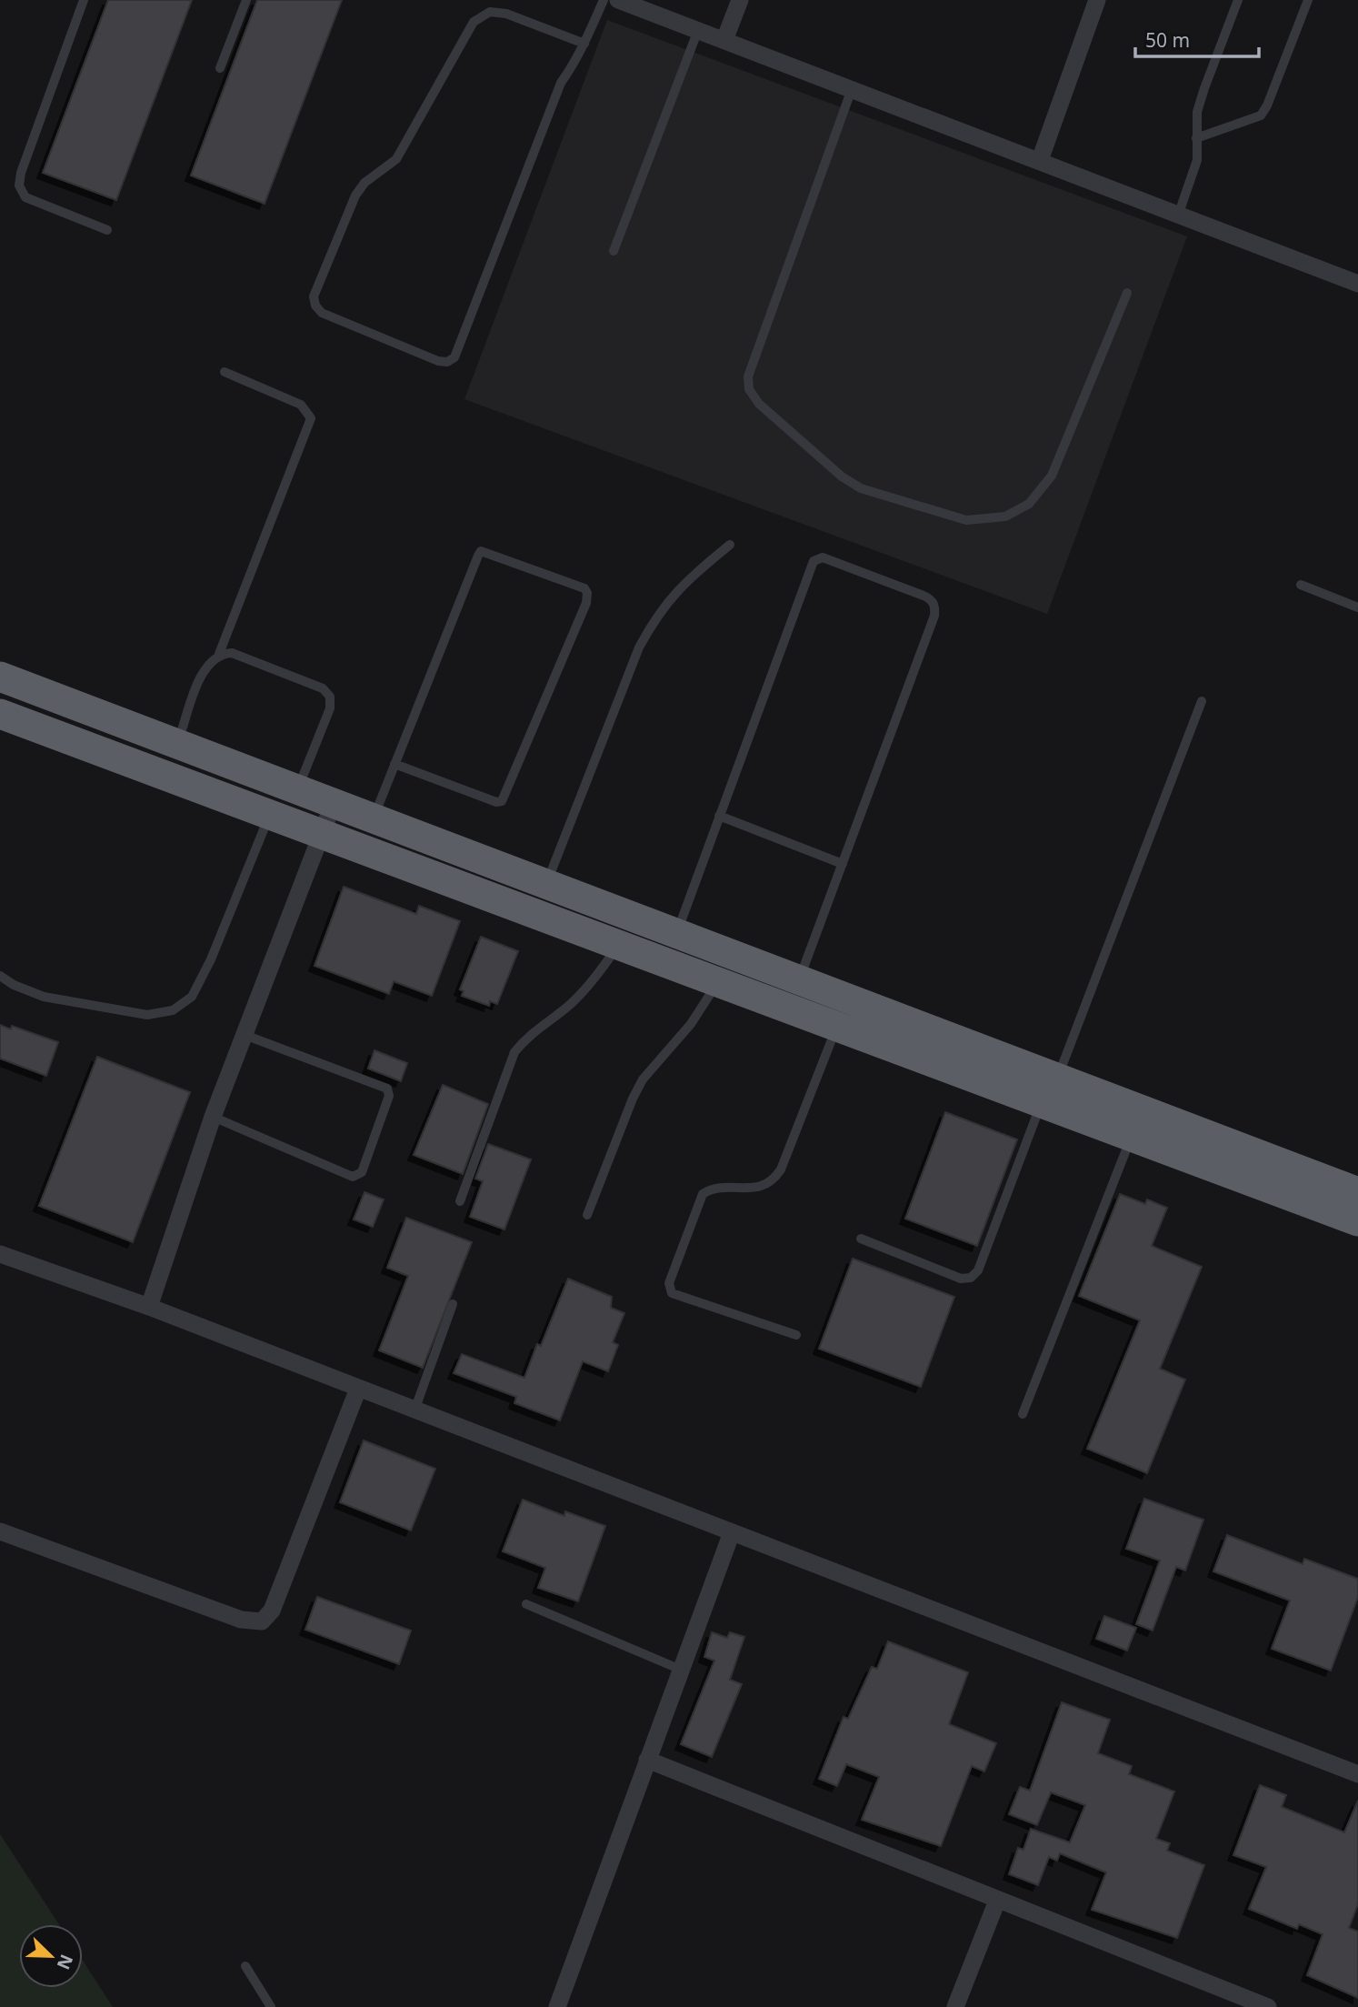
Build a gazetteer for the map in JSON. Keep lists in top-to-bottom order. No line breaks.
{"scale_bar":"50 m","north":"bottom right"}
